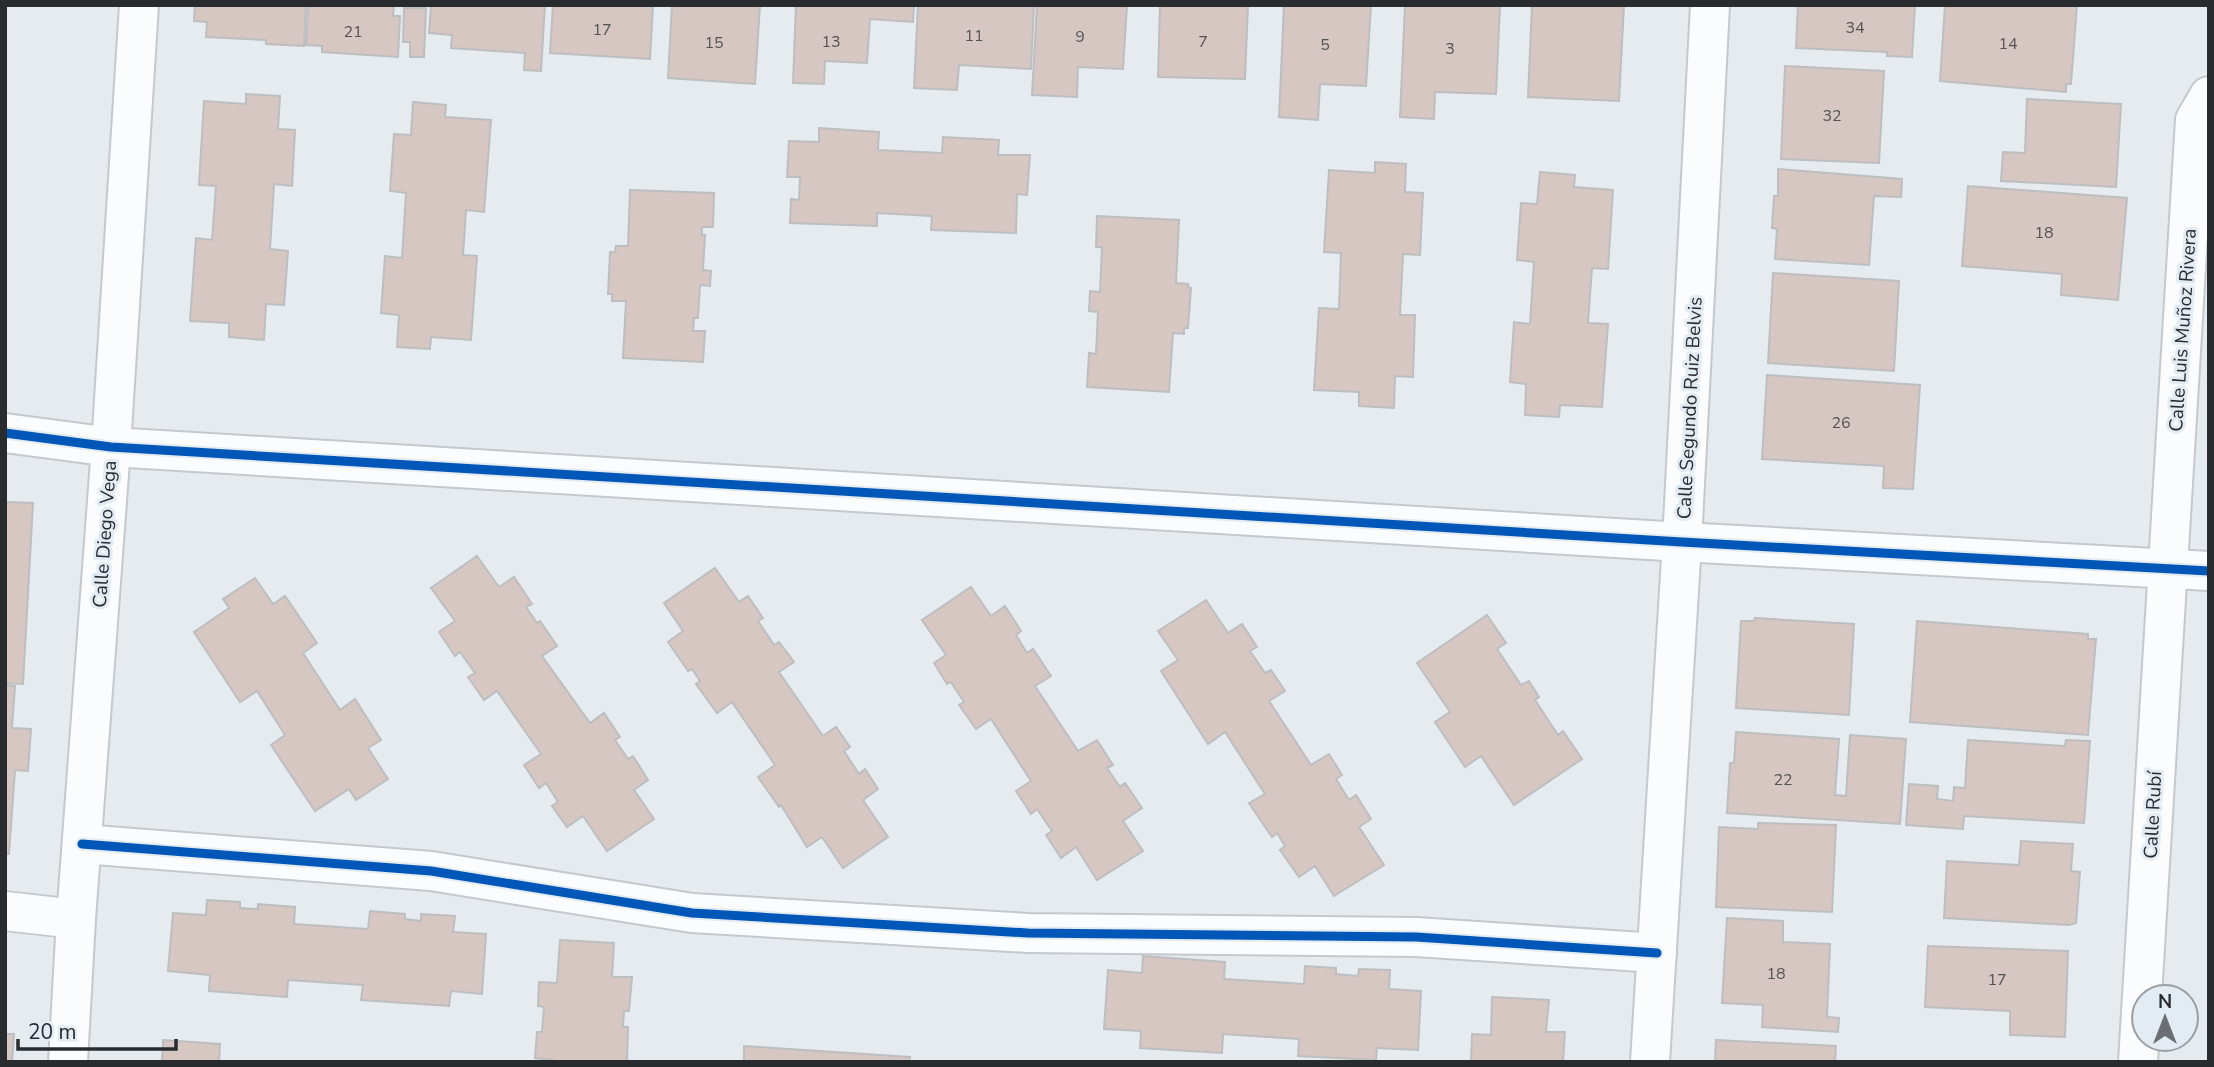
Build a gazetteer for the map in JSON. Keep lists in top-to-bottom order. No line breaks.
{"streets":{"street":["Calle Luis Muñoz Rivera","Calle Segundo Ruiz Belvis","Calle Diego Vega","Calle Rubí"]},"crossings":[["Calle Luis Muñoz Rivera","Calle Rubí"]],"house_numbers":["34","17","21","11","9","13","7","15","14","5","3","32","18","26","22","18","17"],"scale_bar":"20 m","north":"top"}
